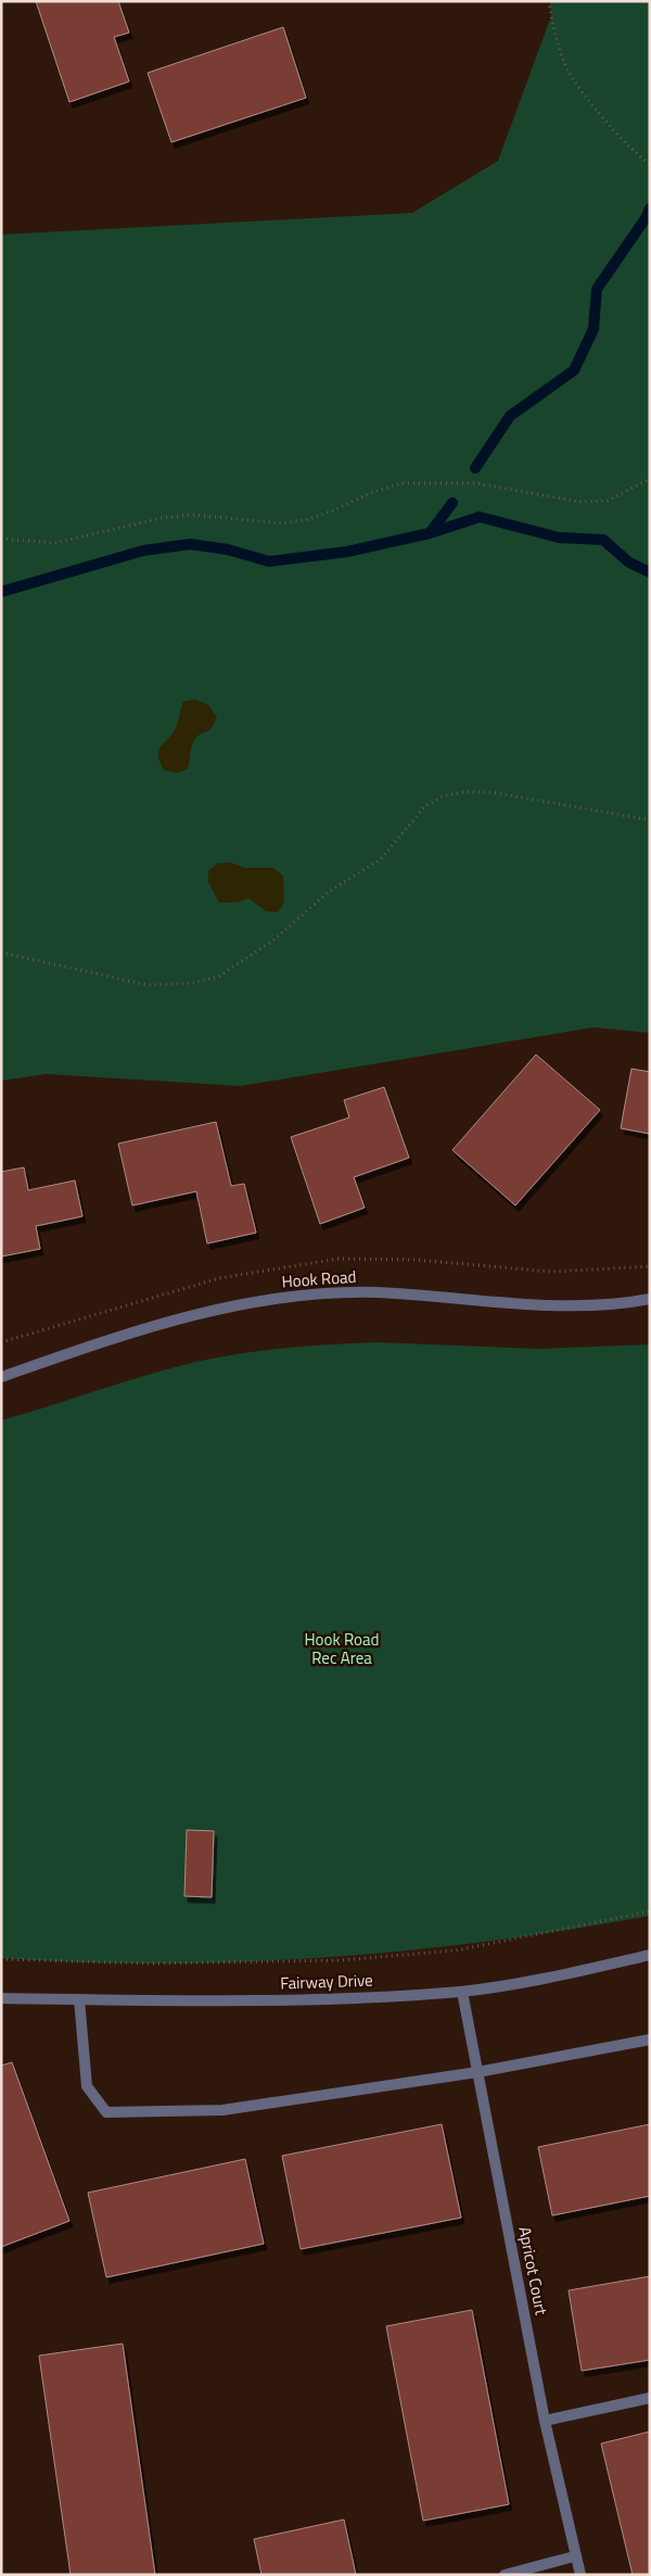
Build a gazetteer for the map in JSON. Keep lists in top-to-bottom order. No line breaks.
{"streets":{"street":["Hook Road","Fairway Drive","Apricot Court"]},"crossings":[["Fairway Drive","Apricot Court"]],"parks":["Hook Road Rec Area"]}
